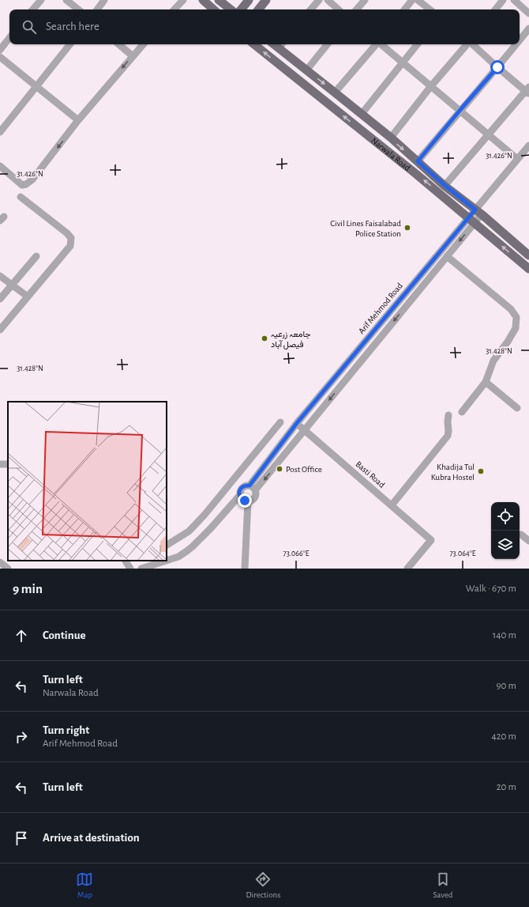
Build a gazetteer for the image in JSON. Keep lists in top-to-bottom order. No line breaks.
{"streets":{"main road":["Narwala Road"],"street":["Arif Mehmod Road","Basti Road"]},"crossings":[["Narwala Road","Arif Mehmod Road"],["Arif Mehmod Road","Basti Road"]],"places":["Civil Lines Faisalabad Police Station","جامعہ زرعیہ فیصل آباد","Post Office","Khadija Tul Kubra Hostel"],"page":{"search":"Search here","heading":["9 min","Walk · 670 m"],"list":[["Continue","140 m"],["Turn left","Narwala Road","90 m"],["Turn right","Arif Mehmod Road","420 m"],["Turn left","20 m"],"Arrive at destination"],"nav":["Map","Directions","Saved"]},"coordinates":["31.426°N","31.428°N","73.066°E","73.064°E"]}
